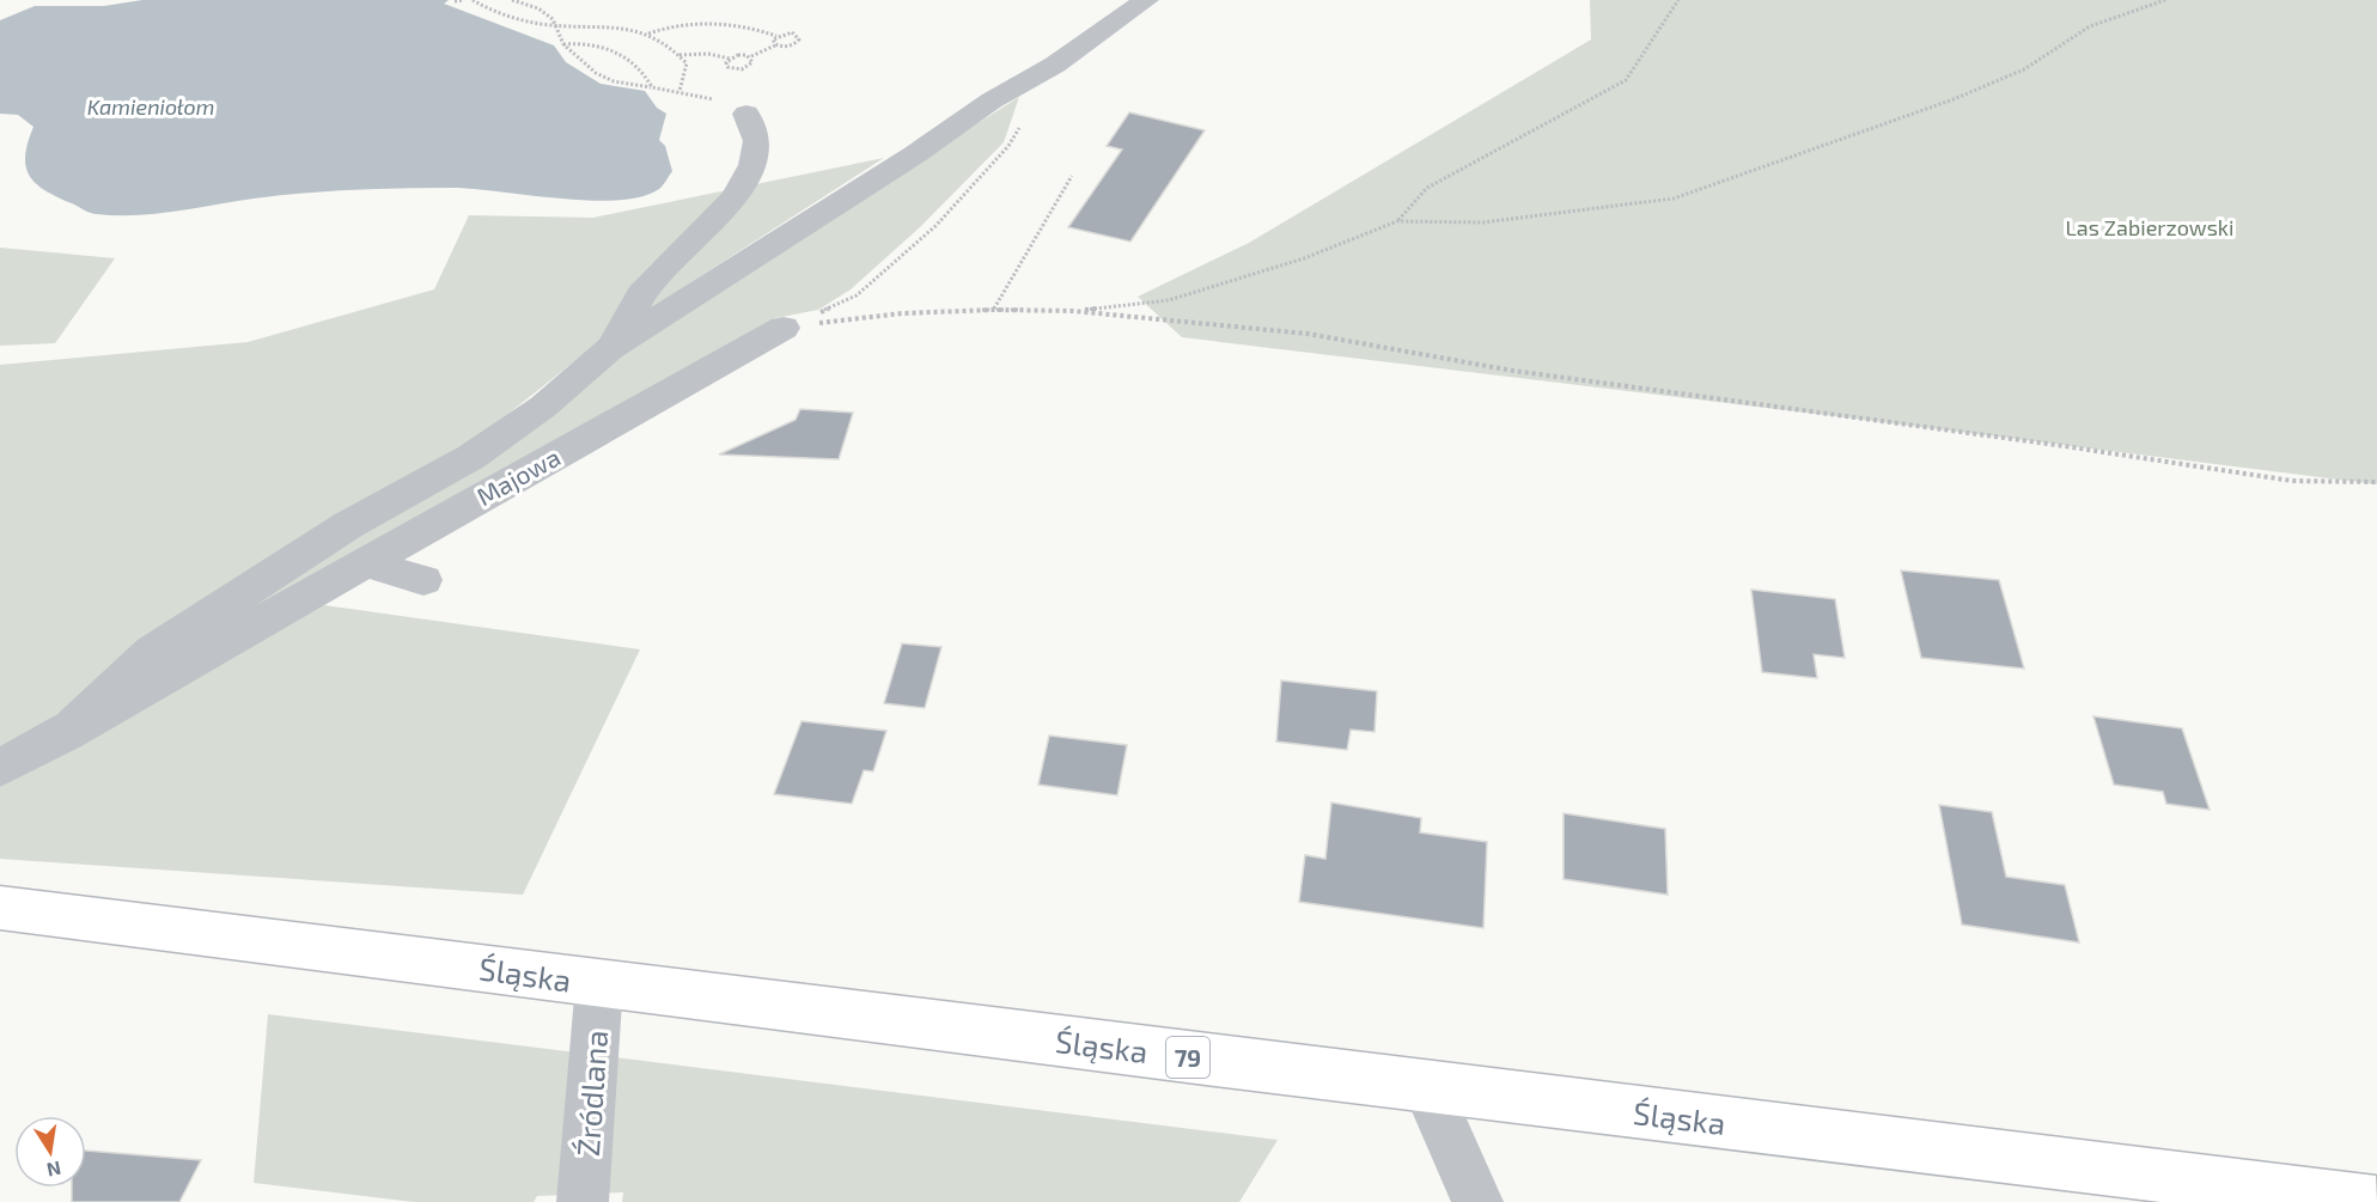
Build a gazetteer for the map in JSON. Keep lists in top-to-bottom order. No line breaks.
{"streets":{"main road":["Śląska","79"],"street":["Majowa","Źródlana"]},"crossings":[["Śląska","Źródlana"]],"water":["Kamieniołom"],"parks":["Las Zabierzowski"],"north":"bottom"}
